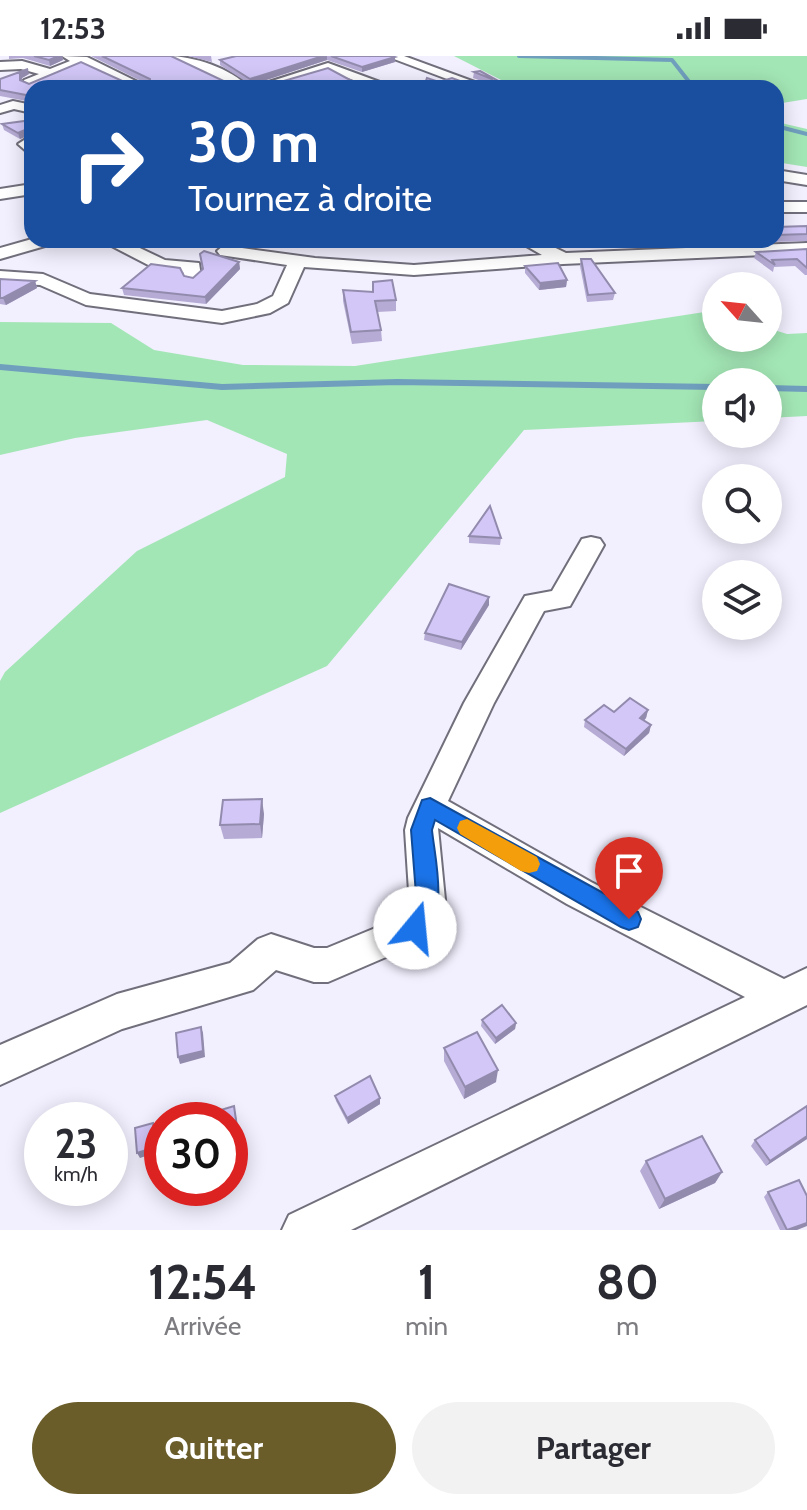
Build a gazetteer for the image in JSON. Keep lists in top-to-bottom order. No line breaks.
{"north":"top left","page":{"status":"12:53","turn":["30 m","Tournez à droite"],"speed":"23 km/h","limit":"30","eta":["12:54","Arrivée","1","min","80","m"],"buttons":["Quitter","Partager"]}}
